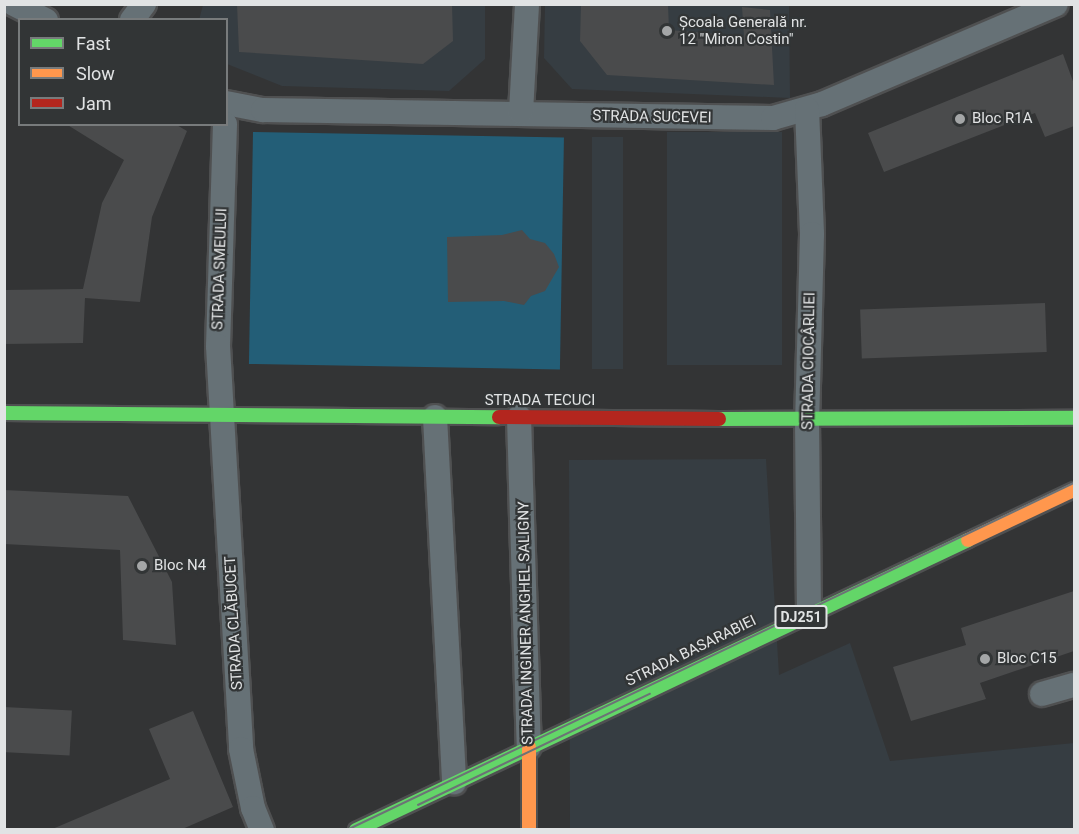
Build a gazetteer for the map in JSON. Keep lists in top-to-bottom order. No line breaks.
{"streets":{"main road":["STRADA TECUCI","DJ251","STRADA INGINER ANGHEL SALIGNY","STRADA BASARABIEI"],"street":["STRADA SUCEVEI","STRADA SMEULUI","STRADA CIOCÂRLIEI","STRADA CLĂBUCET"]},"crossings":[["STRADA SUCEVEI","STRADA CIOCÂRLIEI"],["STRADA SMEULUI","STRADA TECUCI"],["STRADA SMEULUI","STRADA CLĂBUCET"],["STRADA CIOCÂRLIEI","STRADA TECUCI"],["STRADA CIOCÂRLIEI","STRADA BASARABIEI"],["STRADA TECUCI","STRADA CLĂBUCET"],["STRADA TECUCI","STRADA INGINER ANGHEL SALIGNY"],["STRADA INGINER ANGHEL SALIGNY","STRADA BASARABIEI"]],"places":["Școala Generală nr. 12 \"Miron Costin\"","Bloc R1A","Bloc N4","Bloc C15"],"legend":["Fast","Slow","Jam"]}
